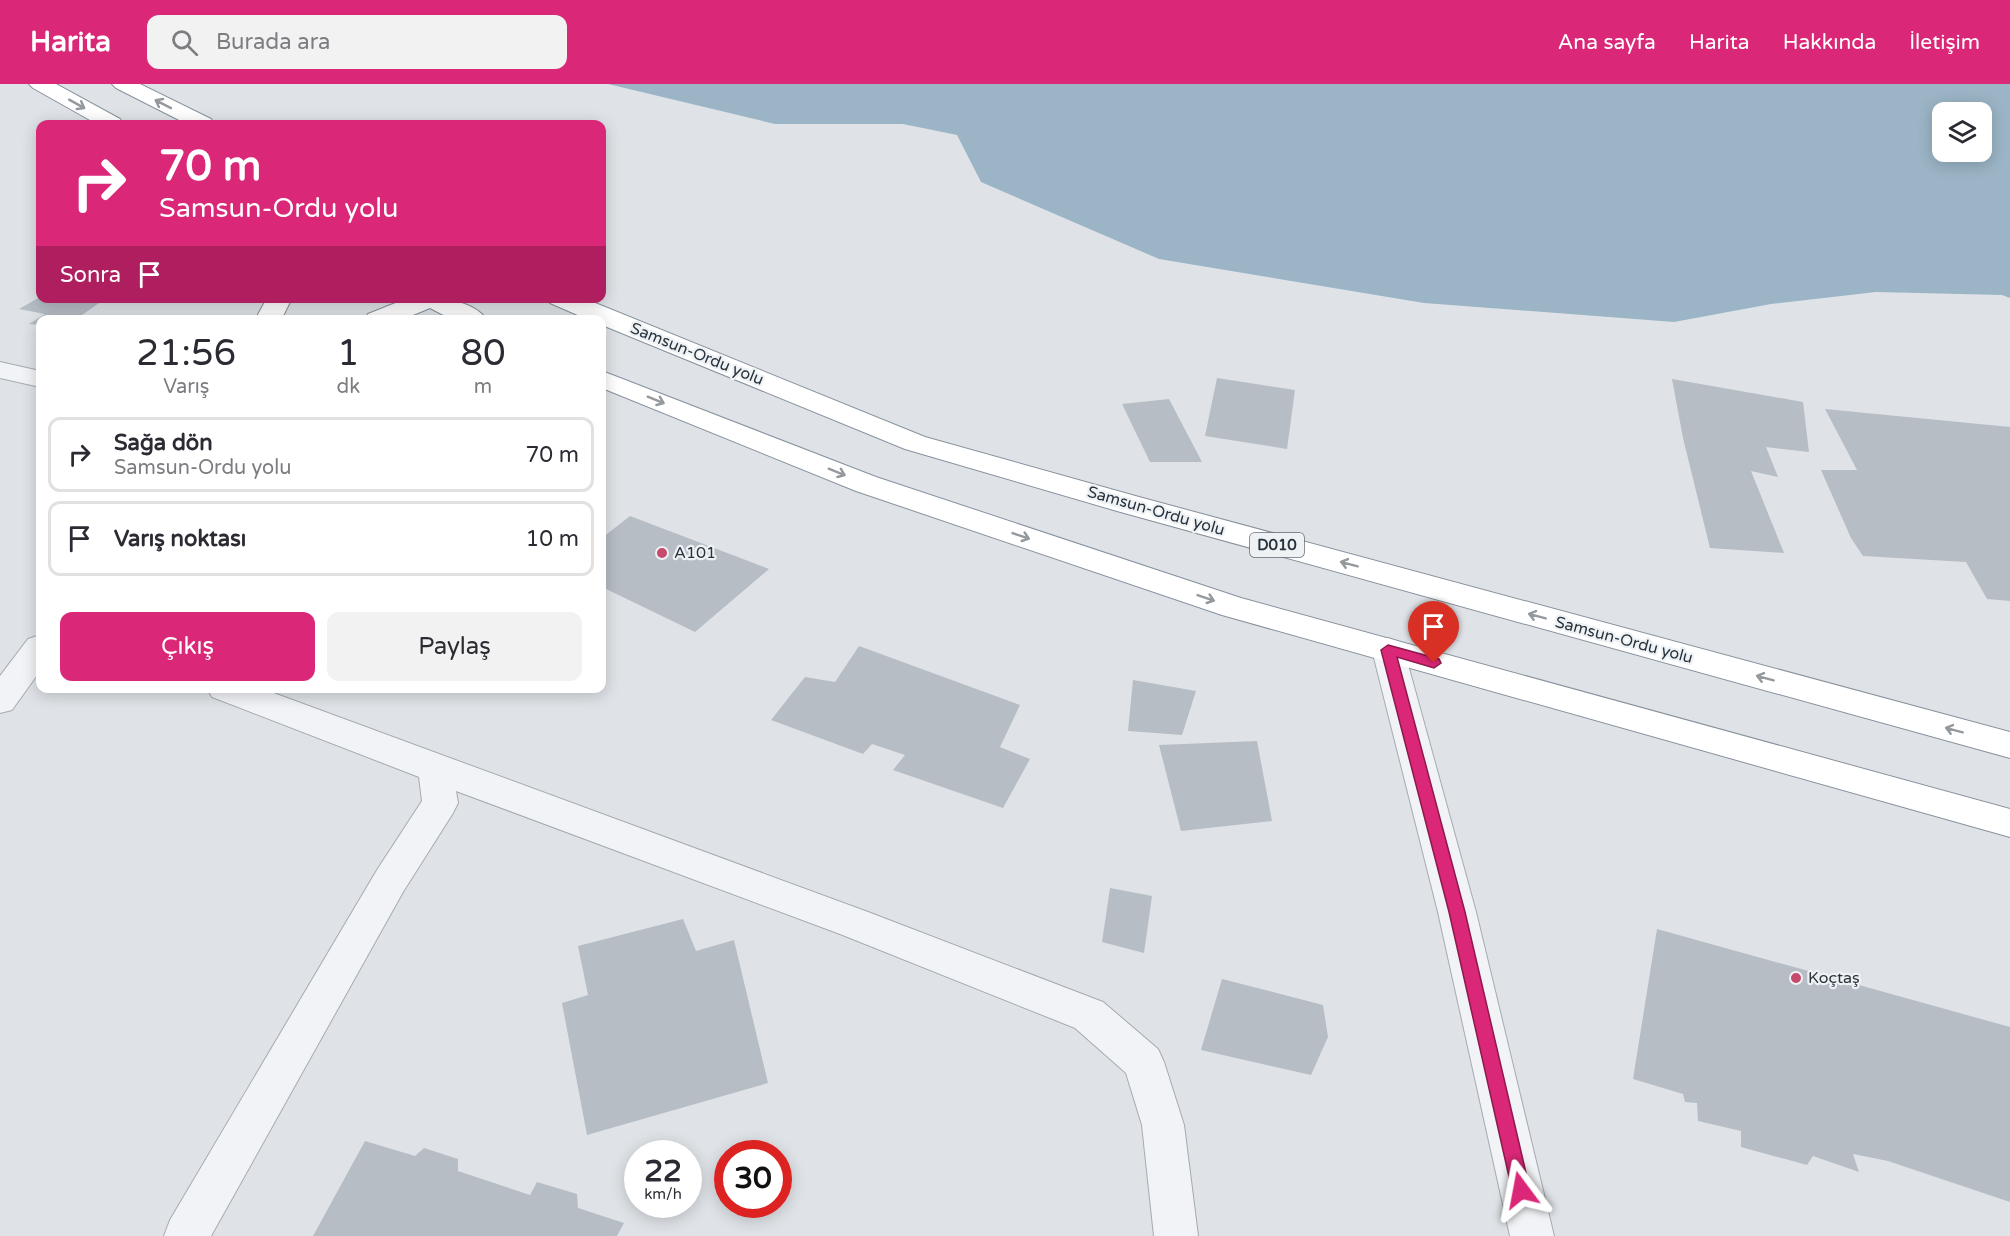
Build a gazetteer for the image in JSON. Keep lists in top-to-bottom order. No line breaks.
{"streets":{"highway":["Samsun-Ordu yolu","D010"]},"places":["A101","Koçtaş"],"page":{"header":"Harita","search":"Burada ara","nav":["Ana sayfa","Harita","Hakkında","İletişim"],"turn":["70 m","Samsun-Ordu yolu"],"then":"Sonra","eta":["21:56","Varış","1","dk","80","m"],"list":[{"name":"Sağa dön","note":"Samsun-Ordu yolu","value":"70 m"},{"name":"Varış noktası","value":"10 m"}],"buttons":["Çıkış","Paylaş"],"speed":"22 km/h","limit":"30"}}
